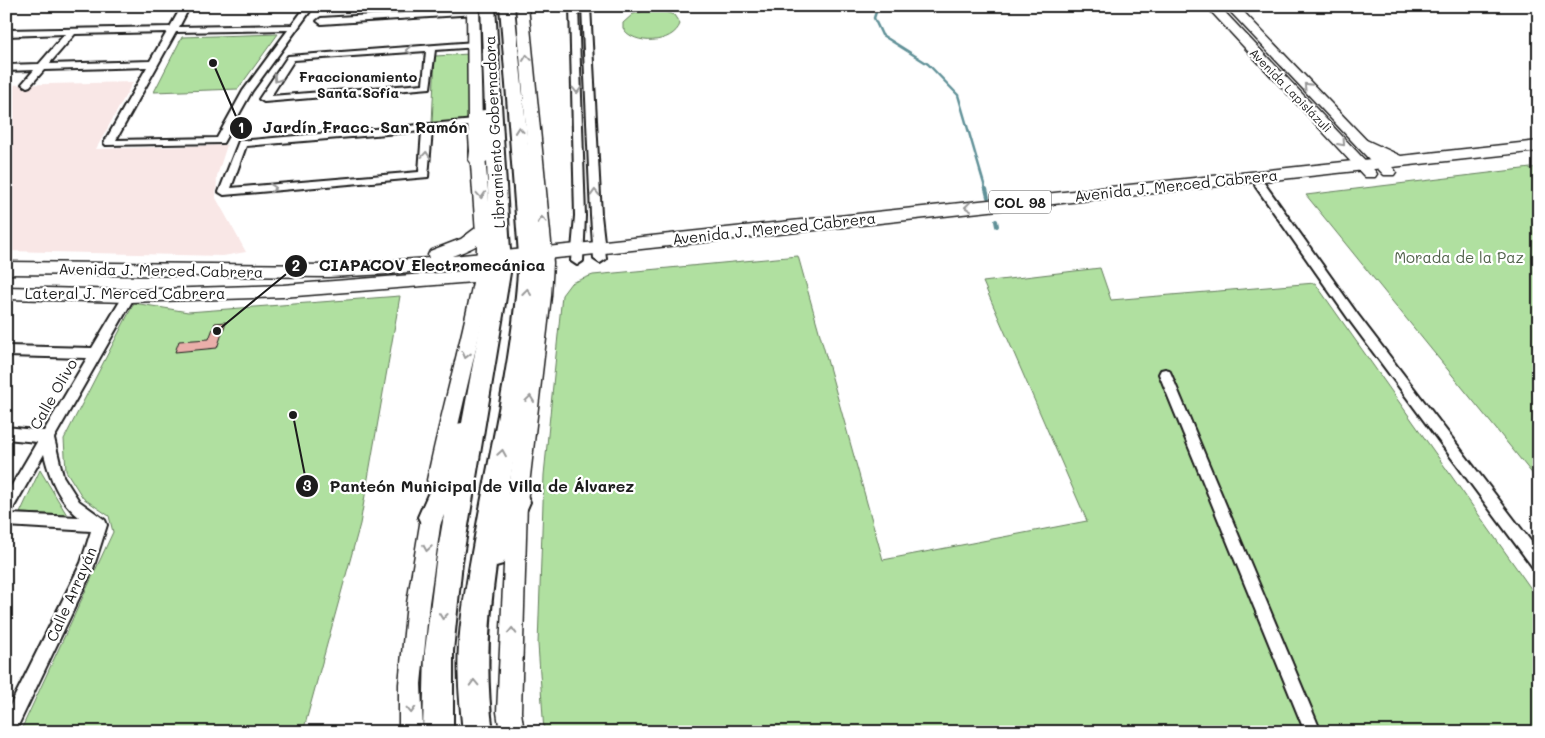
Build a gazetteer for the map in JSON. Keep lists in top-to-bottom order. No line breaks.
{"streets":{"highway":["Libramiento Gobernadora"],"main road":["Avenida J. Merced Cabrera","COL 98"],"street":["Avenida Lapislázuli","Lateral J. Merced Cabrera","Calle Olivo","Calle Arrayán"]},"crossings":[["Avenida Lapislázuli","Avenida J. Merced Cabrera"],["Libramiento Gobernadora","Avenida J. Merced Cabrera"],["Libramiento Gobernadora","COL 98"],["Libramiento Gobernadora","Lateral J. Merced Cabrera"],["Avenida J. Merced Cabrera","COL 98"],["Avenida J. Merced Cabrera","Lateral J. Merced Cabrera"],["COL 98","Lateral J. Merced Cabrera"],["Lateral J. Merced Cabrera","Calle Olivo"]],"districts":["Fraccionamiento Santa Sofía"],"parks":["Morada de la Paz"],"places":["Jardín Fracc. San Ramón","CIAPACOV Electromecánica","Panteón Municipal de Villa de Álvarez"]}
